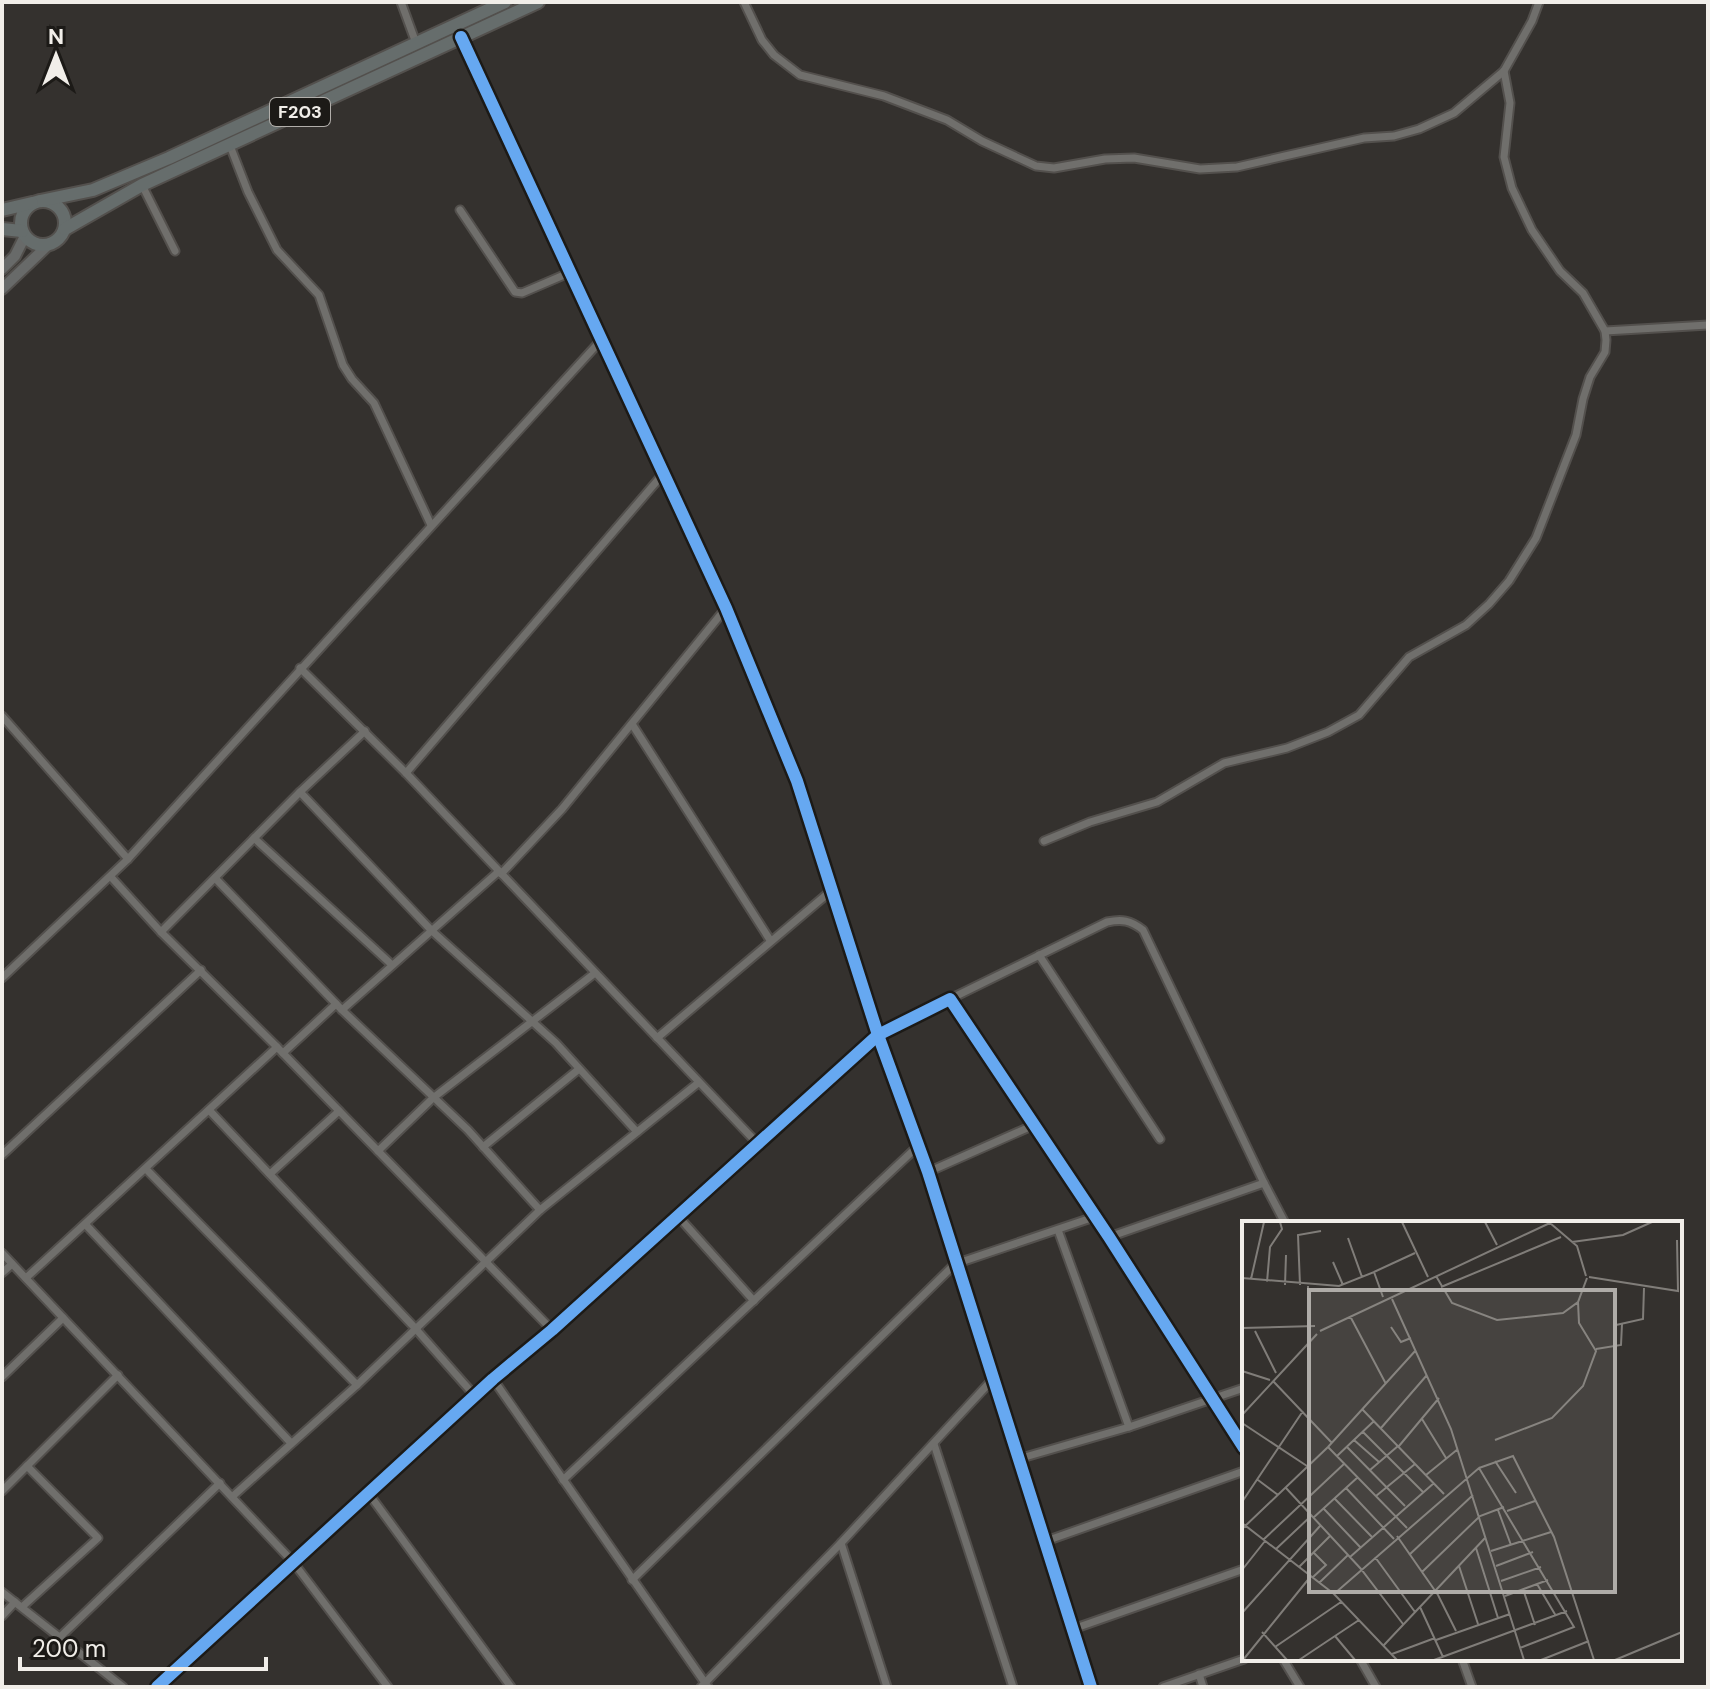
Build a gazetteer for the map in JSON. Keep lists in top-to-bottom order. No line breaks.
{"streets":{"main road":["F203"]},"scale_bar":"200 m","north":"top"}
